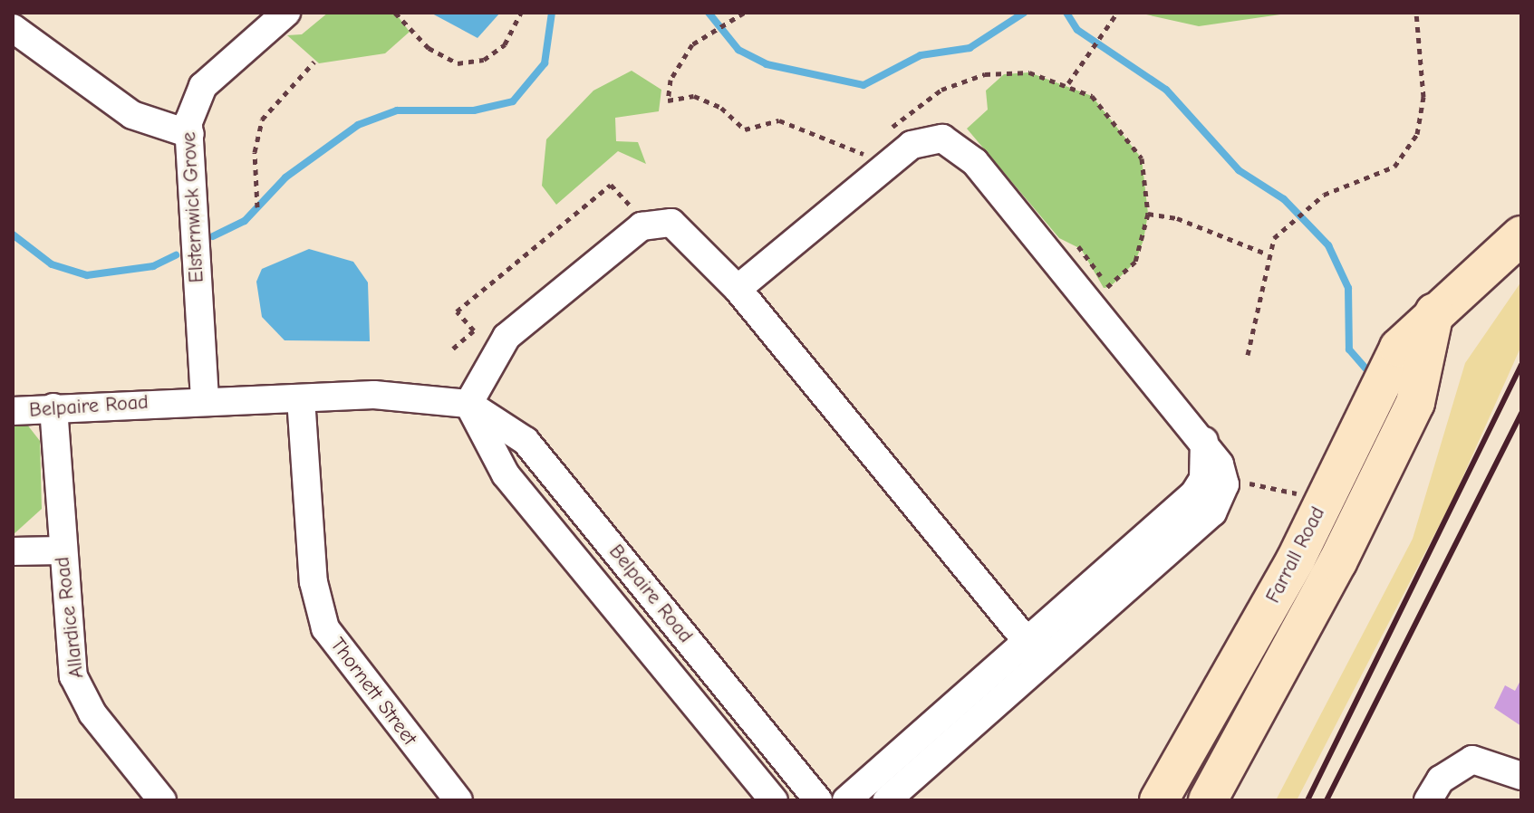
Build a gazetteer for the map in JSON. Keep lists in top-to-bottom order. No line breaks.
{"streets":{"main road":["Farrall Road"],"street":["Elsternwick Grove","Belpaire Road","Allardice Road","Thornett Street"]},"crossings":[["Elsternwick Grove","Belpaire Road"],["Belpaire Road","Allardice Road"],["Belpaire Road","Thornett Street"]]}
